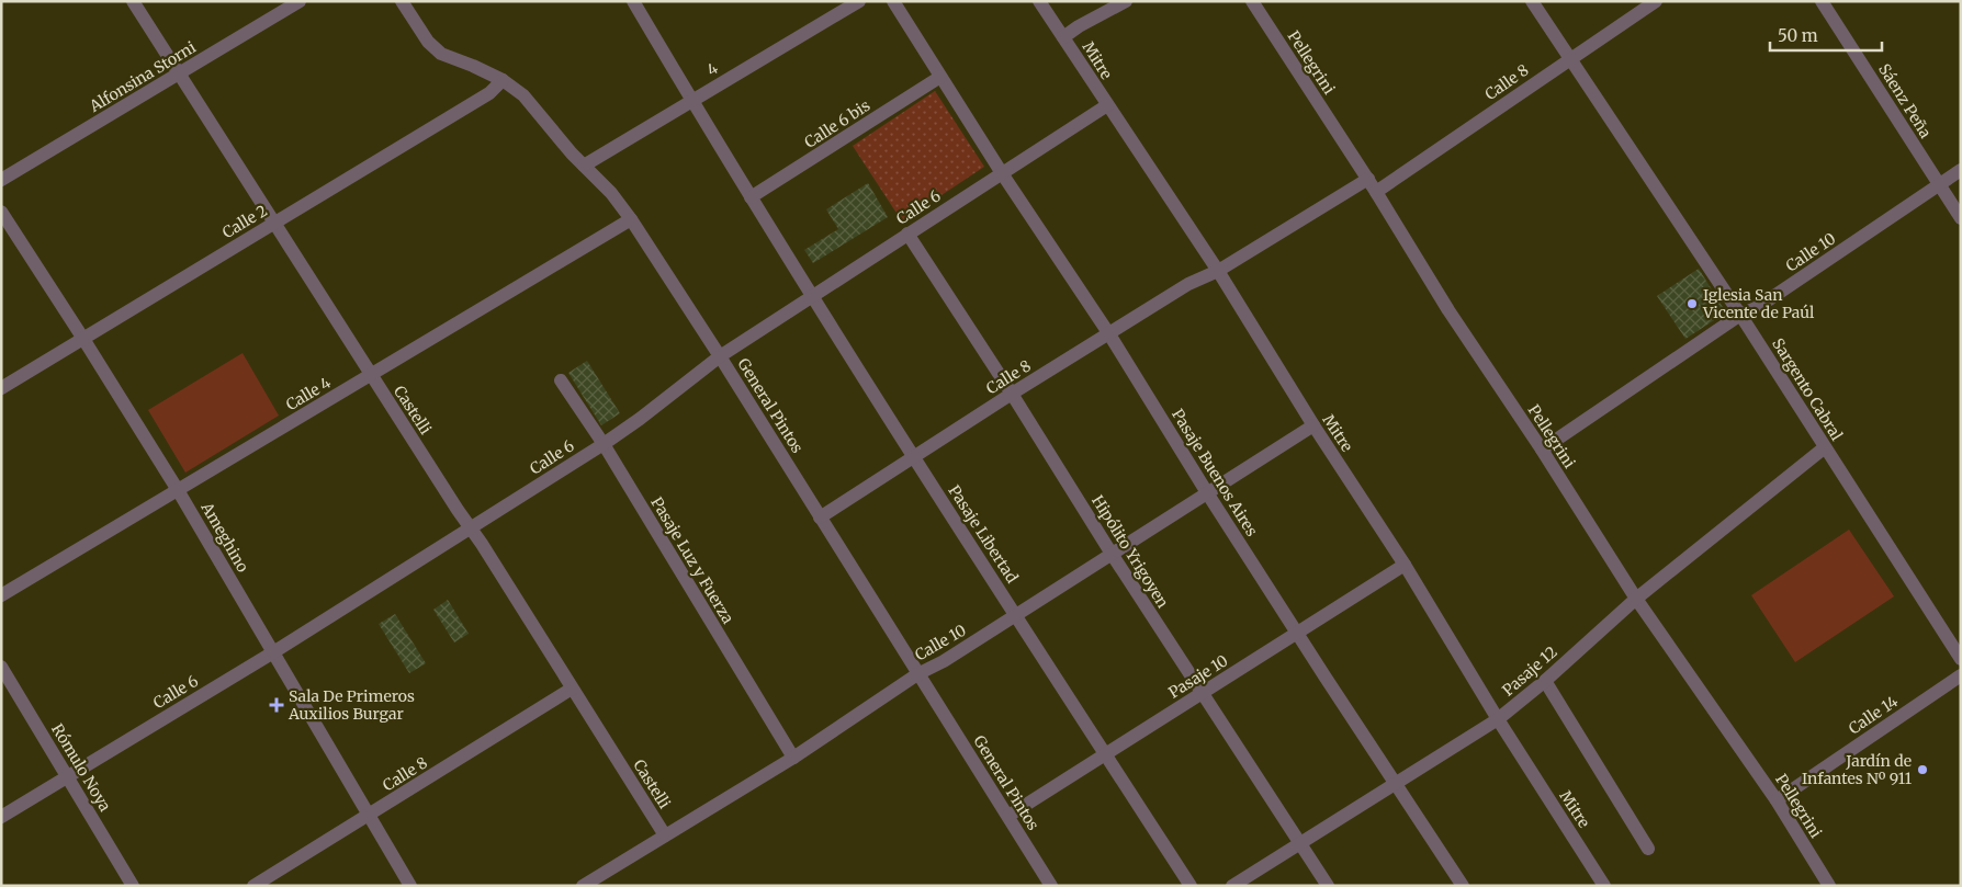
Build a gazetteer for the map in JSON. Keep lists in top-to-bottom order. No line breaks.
{"streets":{"street":["Mitre","Pellegrini","4","Alfonsina Storni","Calle 8","Sáenz Peña","Calle 6 bis","Calle 6","Calle 2","Calle 10","Sargento Cabral","Calle 4","General Pintos","Castelli","Pasaje Buenos Aires","Pasaje Libertad","Ameghino","Hipólito Yrigoyen","Pasaje Luz y Fuerza","Pasaje 12","Pasaje 10","Calle 14","Rómulo Noya"]},"crossings":[["Mitre","Calle 8"],["Mitre","Calle 6"],["Mitre","Calle 10"],["Mitre","Pasaje 12"],["Mitre","Pasaje 10"],["Pellegrini","Calle 8"],["Pellegrini","Calle 10"],["Pellegrini","Pasaje 12"],["Pellegrini","Calle 14"],["4","General Pintos"],["4","Pasaje Libertad"],["Alfonsina Storni","Castelli"],["Calle 8","Sargento Cabral"],["Calle 8","General Pintos"],["Calle 8","Castelli"],["Calle 8","Pasaje Buenos Aires"],["Calle 8","Pasaje Libertad"],["Calle 8","Ameghino"],["Calle 8","Hipólito Yrigoyen"],["Sáenz Peña","Calle 10"],["Calle 6 bis","Pasaje Buenos Aires"],["Calle 6 bis","Pasaje Libertad"],["Calle 6","General Pintos"],["Calle 6","Castelli"],["Calle 6","Pasaje Buenos Aires"],["Calle 6","Pasaje Libertad"],["Calle 6","Ameghino"],["Calle 6","Hipólito Yrigoyen"],["Calle 6","Pasaje Luz y Fuerza"],["Calle 6","Rómulo Noya"],["Calle 2","General Pintos"],["Calle 2","Castelli"],["Calle 2","Ameghino"],["Calle 10","Sargento Cabral"],["Calle 10","General Pintos"],["Calle 10","Castelli"],["Calle 10","Pasaje Buenos Aires"],["Calle 10","Pasaje Libertad"],["Calle 10","Hipólito Yrigoyen"],["Calle 10","Pasaje Luz y Fuerza"],["Sargento Cabral","Pasaje 12"],["Calle 4","General Pintos"],["Calle 4","Castelli"],["Calle 4","Ameghino"],["General Pintos","Pasaje 10"],["Pasaje Buenos Aires","Pasaje 12"],["Pasaje Buenos Aires","Pasaje 10"],["Pasaje Libertad","Pasaje 10"],["Hipólito Yrigoyen","Pasaje 12"],["Hipólito Yrigoyen","Pasaje 10"]],"places":{"other":["Iglesia San Vicente de Paúl","Jardín de Infantes Nº 911"],"health":["Sala De Primeros Auxilios Burgar"]},"scale_bar":"50 m"}
